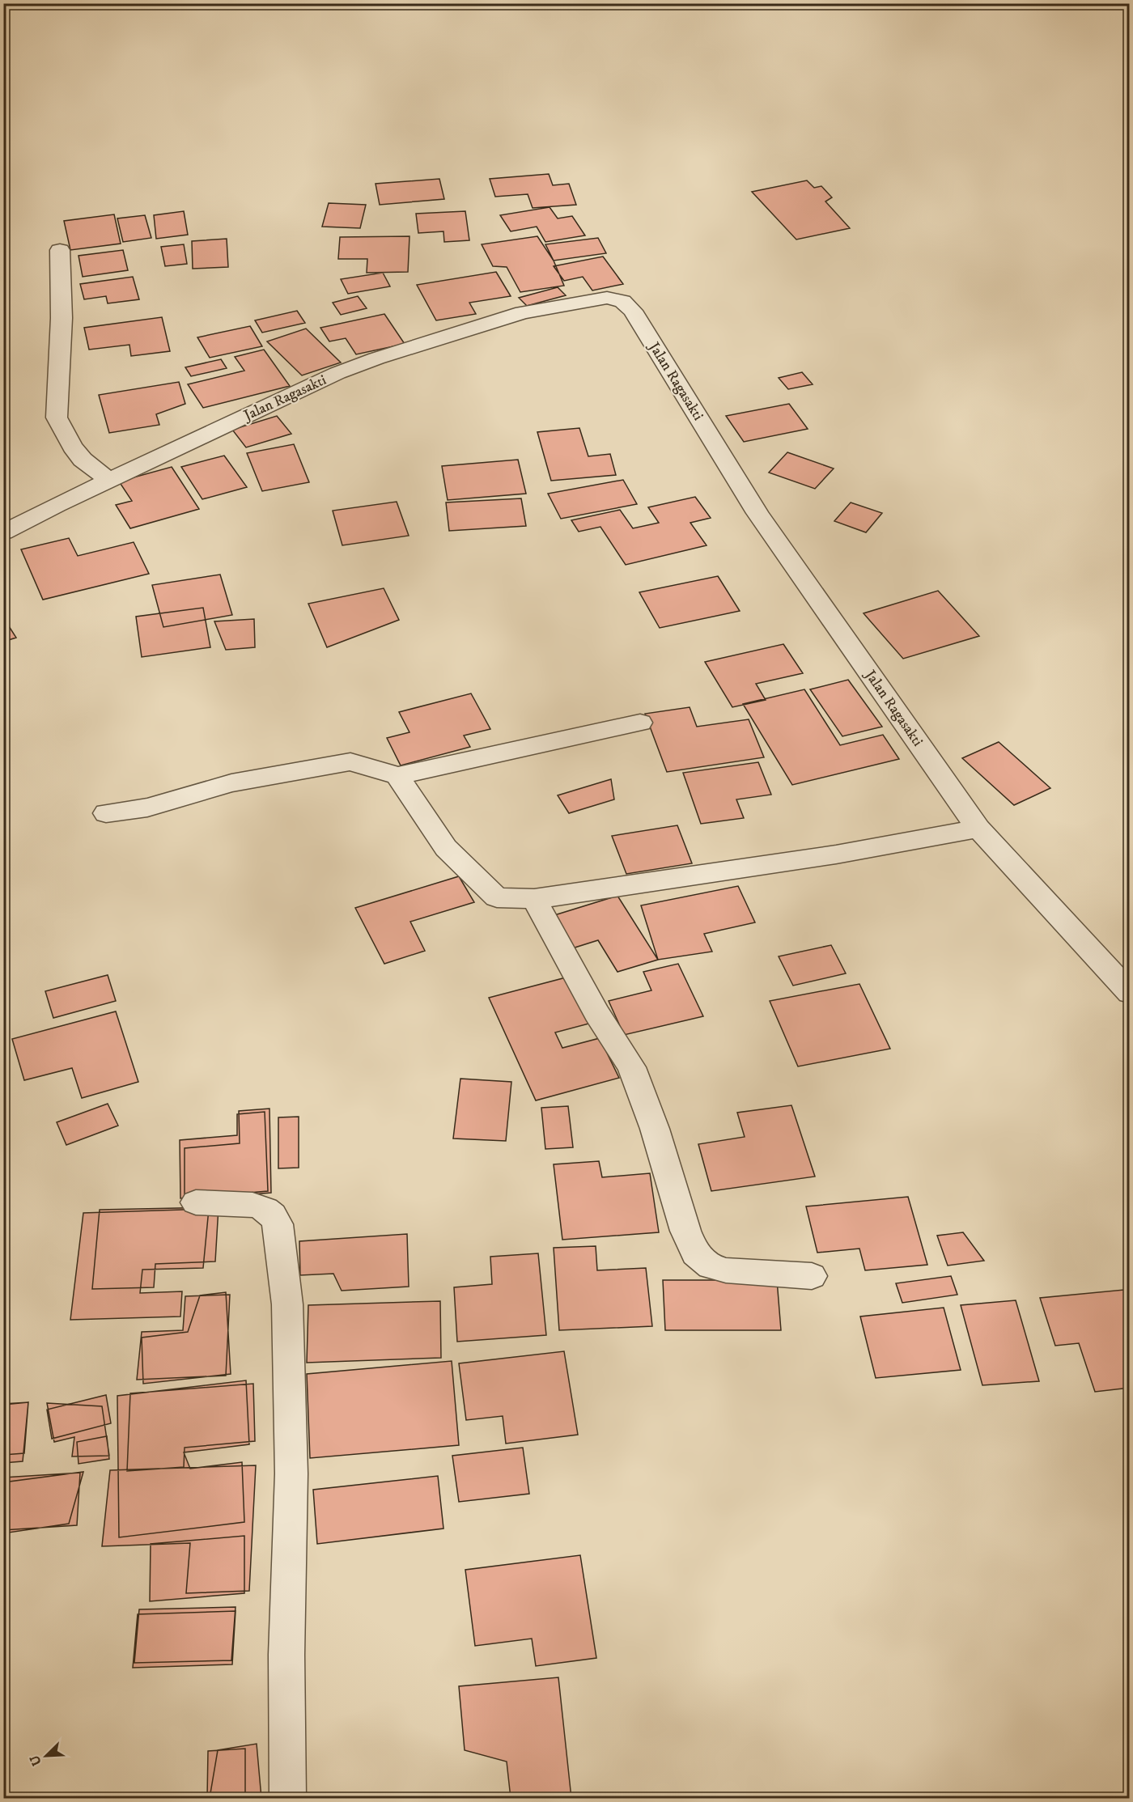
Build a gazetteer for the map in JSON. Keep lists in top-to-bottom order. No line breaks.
{"streets":{"street":["Jalan Ragasakti"]},"north":"bottom left"}
